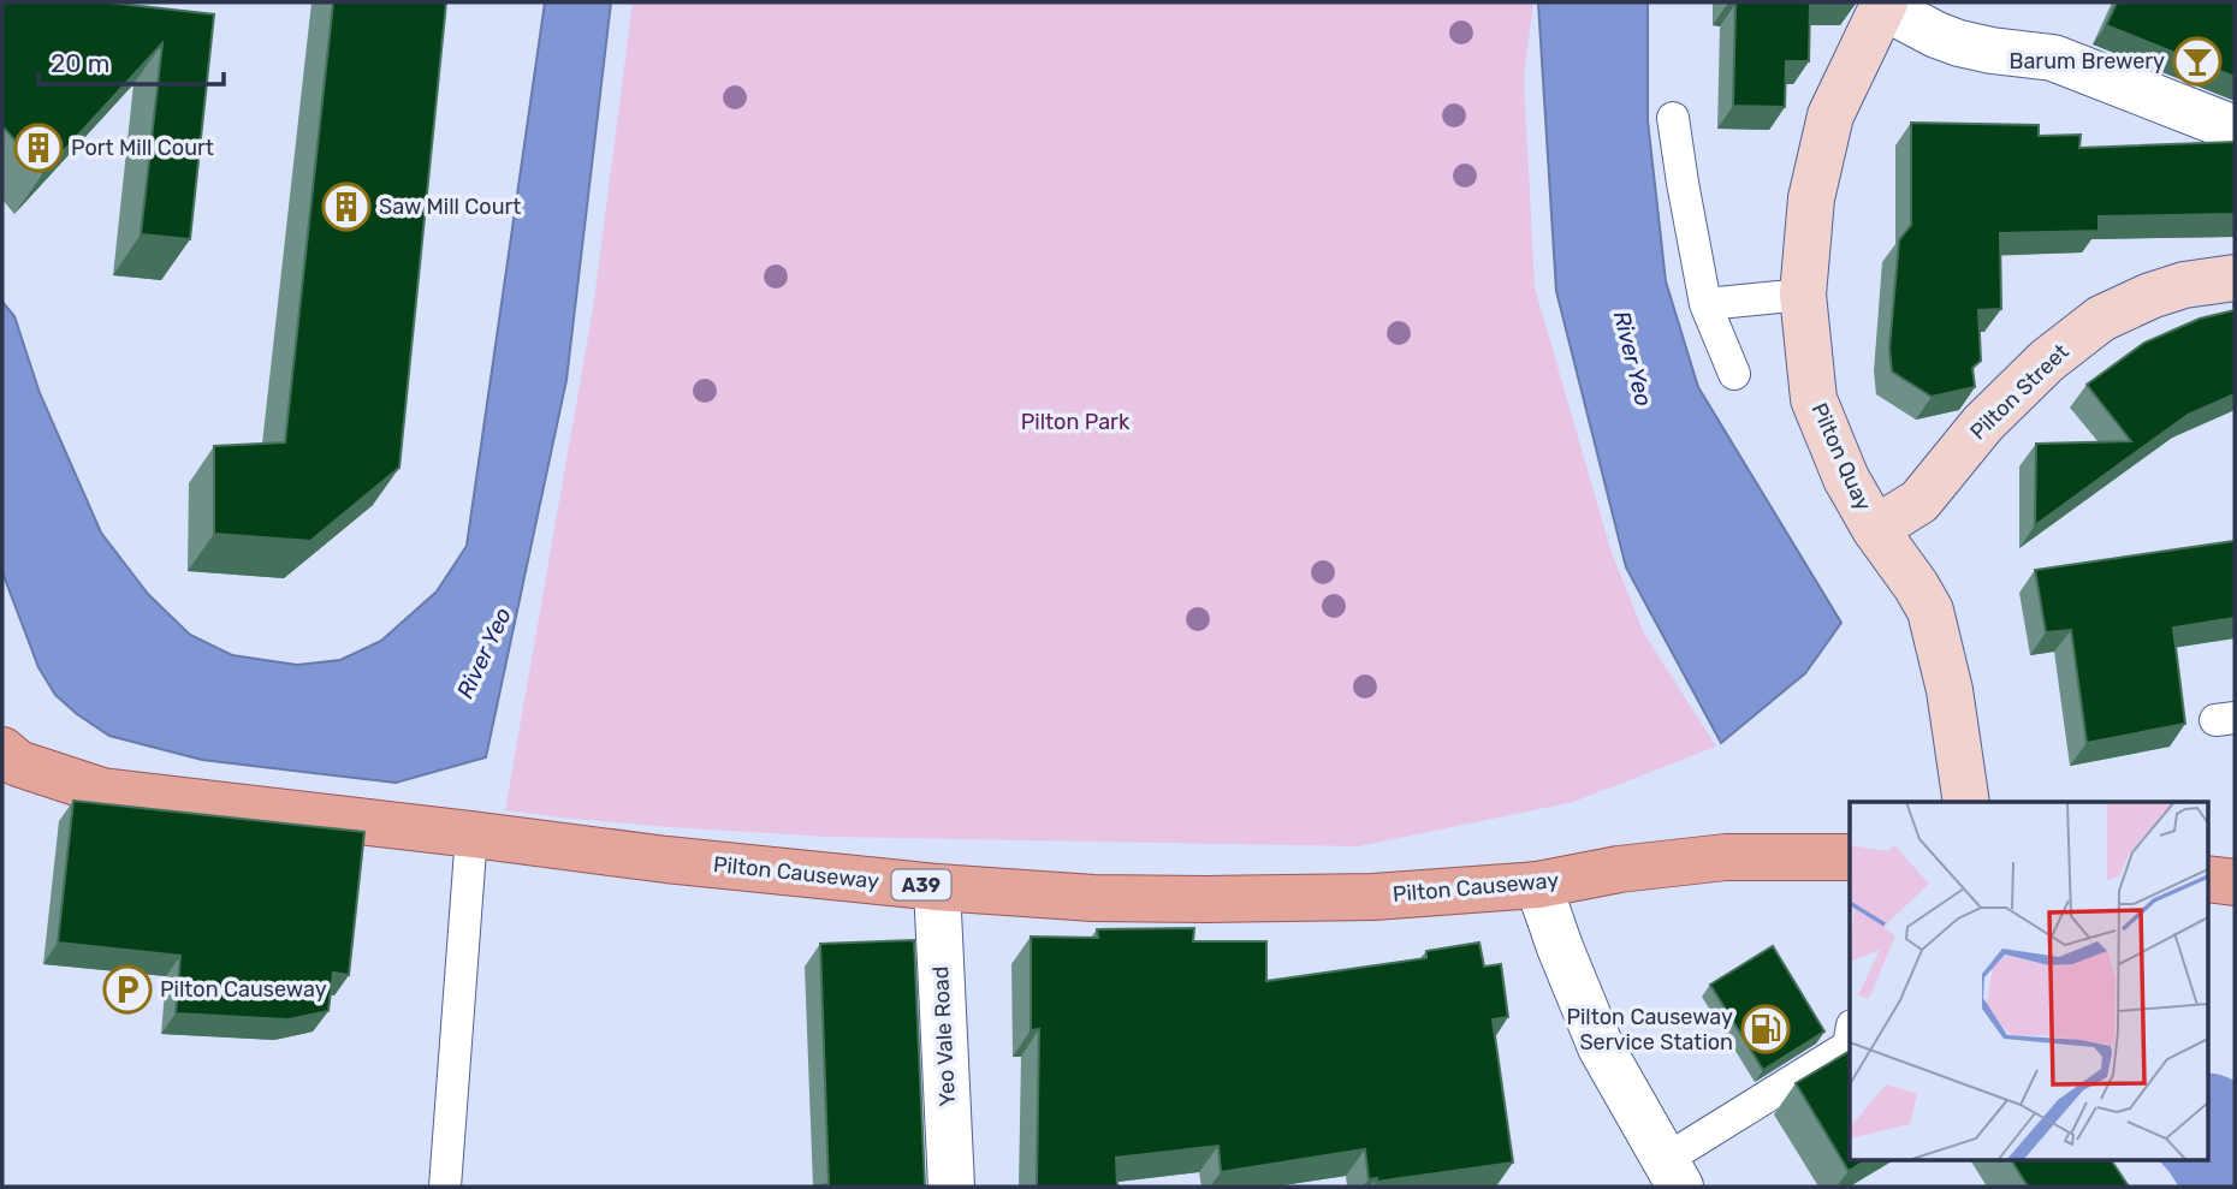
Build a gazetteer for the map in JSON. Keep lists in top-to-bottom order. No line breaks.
{"streets":{"main road":["Pilton Causeway","A39"],"street":["Pilton Street","Pilton Quay","Yeo Vale Road"]},"crossings":[["Pilton Street","Pilton Quay"],["Pilton Causeway","Yeo Vale Road"]],"water":["River Yeo"],"parks":["Pilton Park"],"places":{"bar":["Barum Brewery"],"building":["Port Mill Court","Saw Mill Court"],"parking":["Pilton Causeway"],"fuel station":["Pilton Causeway Service Station"]},"scale_bar":"20 m"}
